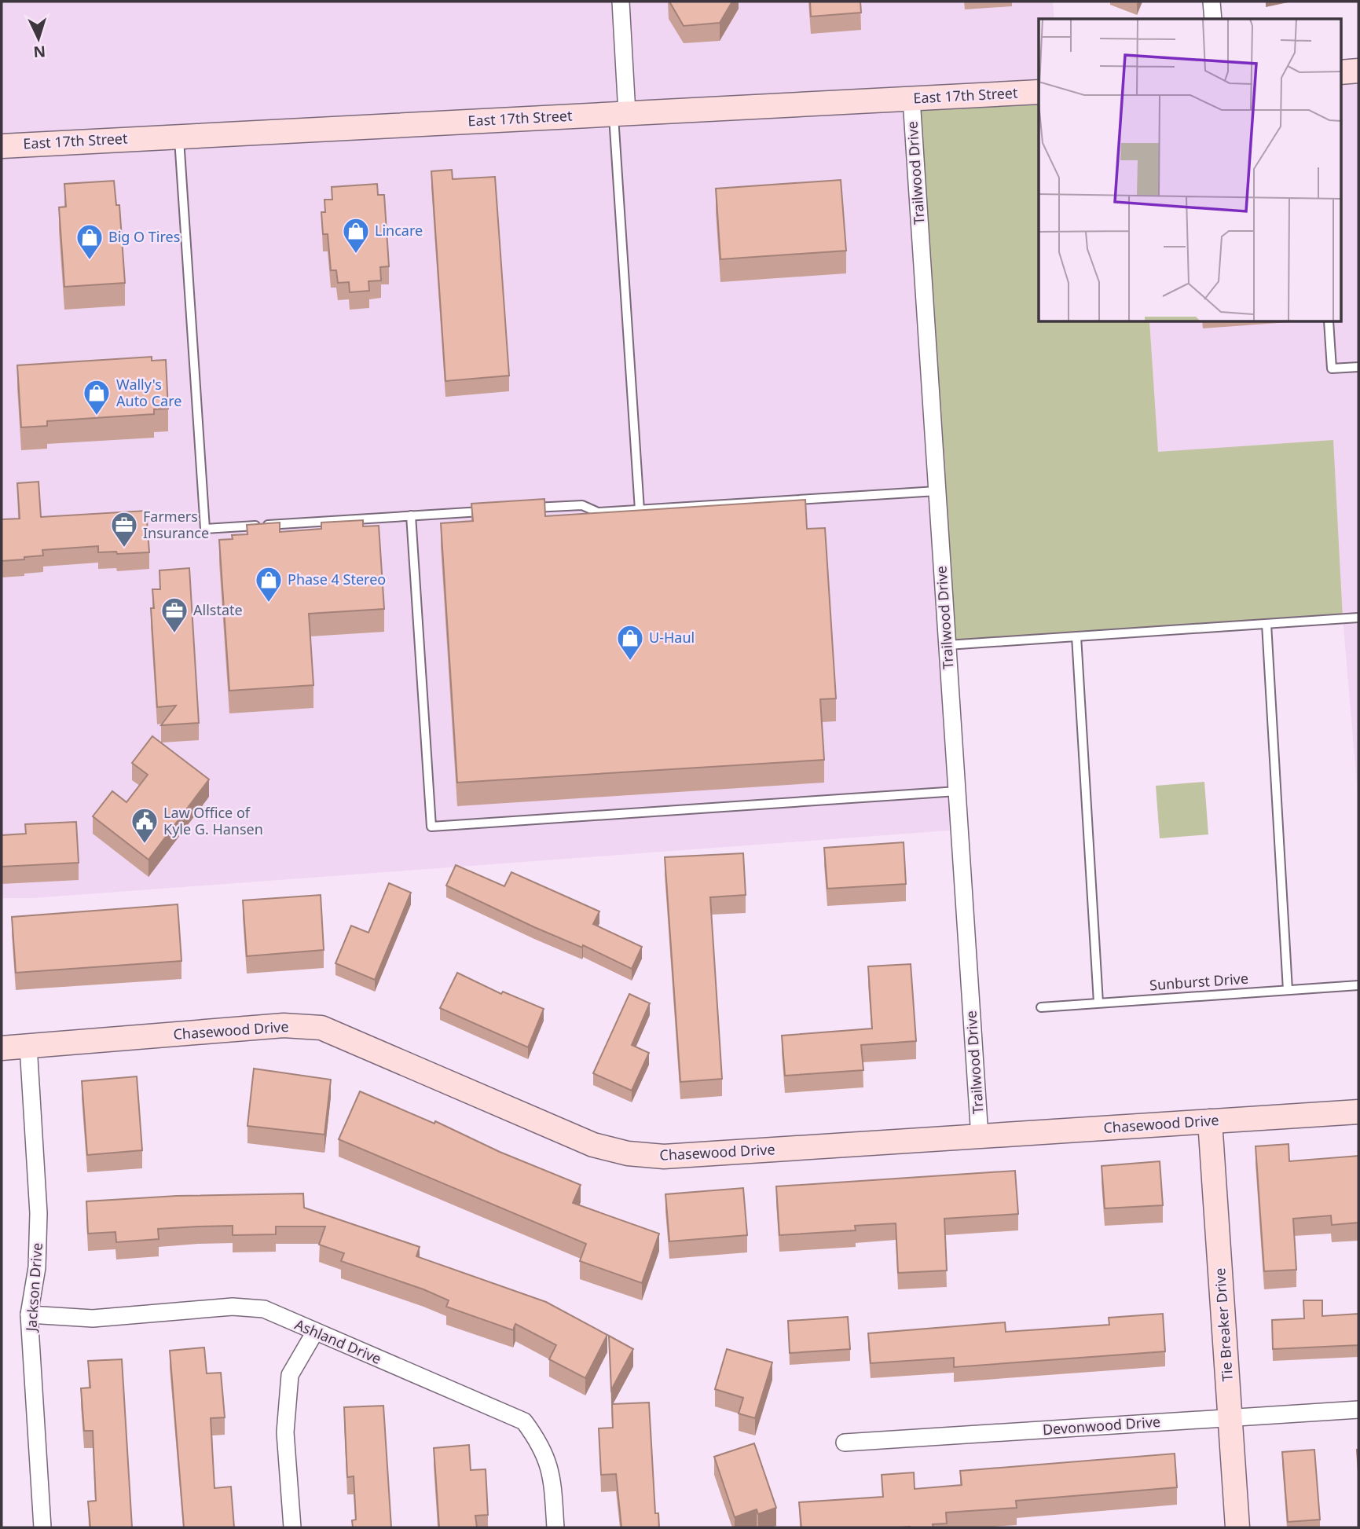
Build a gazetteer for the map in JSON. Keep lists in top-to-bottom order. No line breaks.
{"streets":{"street":["East 17th Street","Trailwood Drive","Chasewood Drive","Jackson Drive","Tie Breaker Drive","Ashland Drive","Devonwood Drive"],"lane":["Sunburst Drive"]},"crossings":[["East 17th Street","Trailwood Drive"],["Trailwood Drive","Chasewood Drive"],["Chasewood Drive","Jackson Drive"],["Chasewood Drive","Tie Breaker Drive"],["Jackson Drive","Ashland Drive"],["Tie Breaker Drive","Devonwood Drive"]],"places":{"shop":["Lincare","Big O Tires","Wally's Auto Care","Phase 4 Stereo","U-Haul"],"office":["Farmers Insurance","Allstate"],"public building":["Law Office of Kyle G. Hansen"]},"north":"bottom"}
